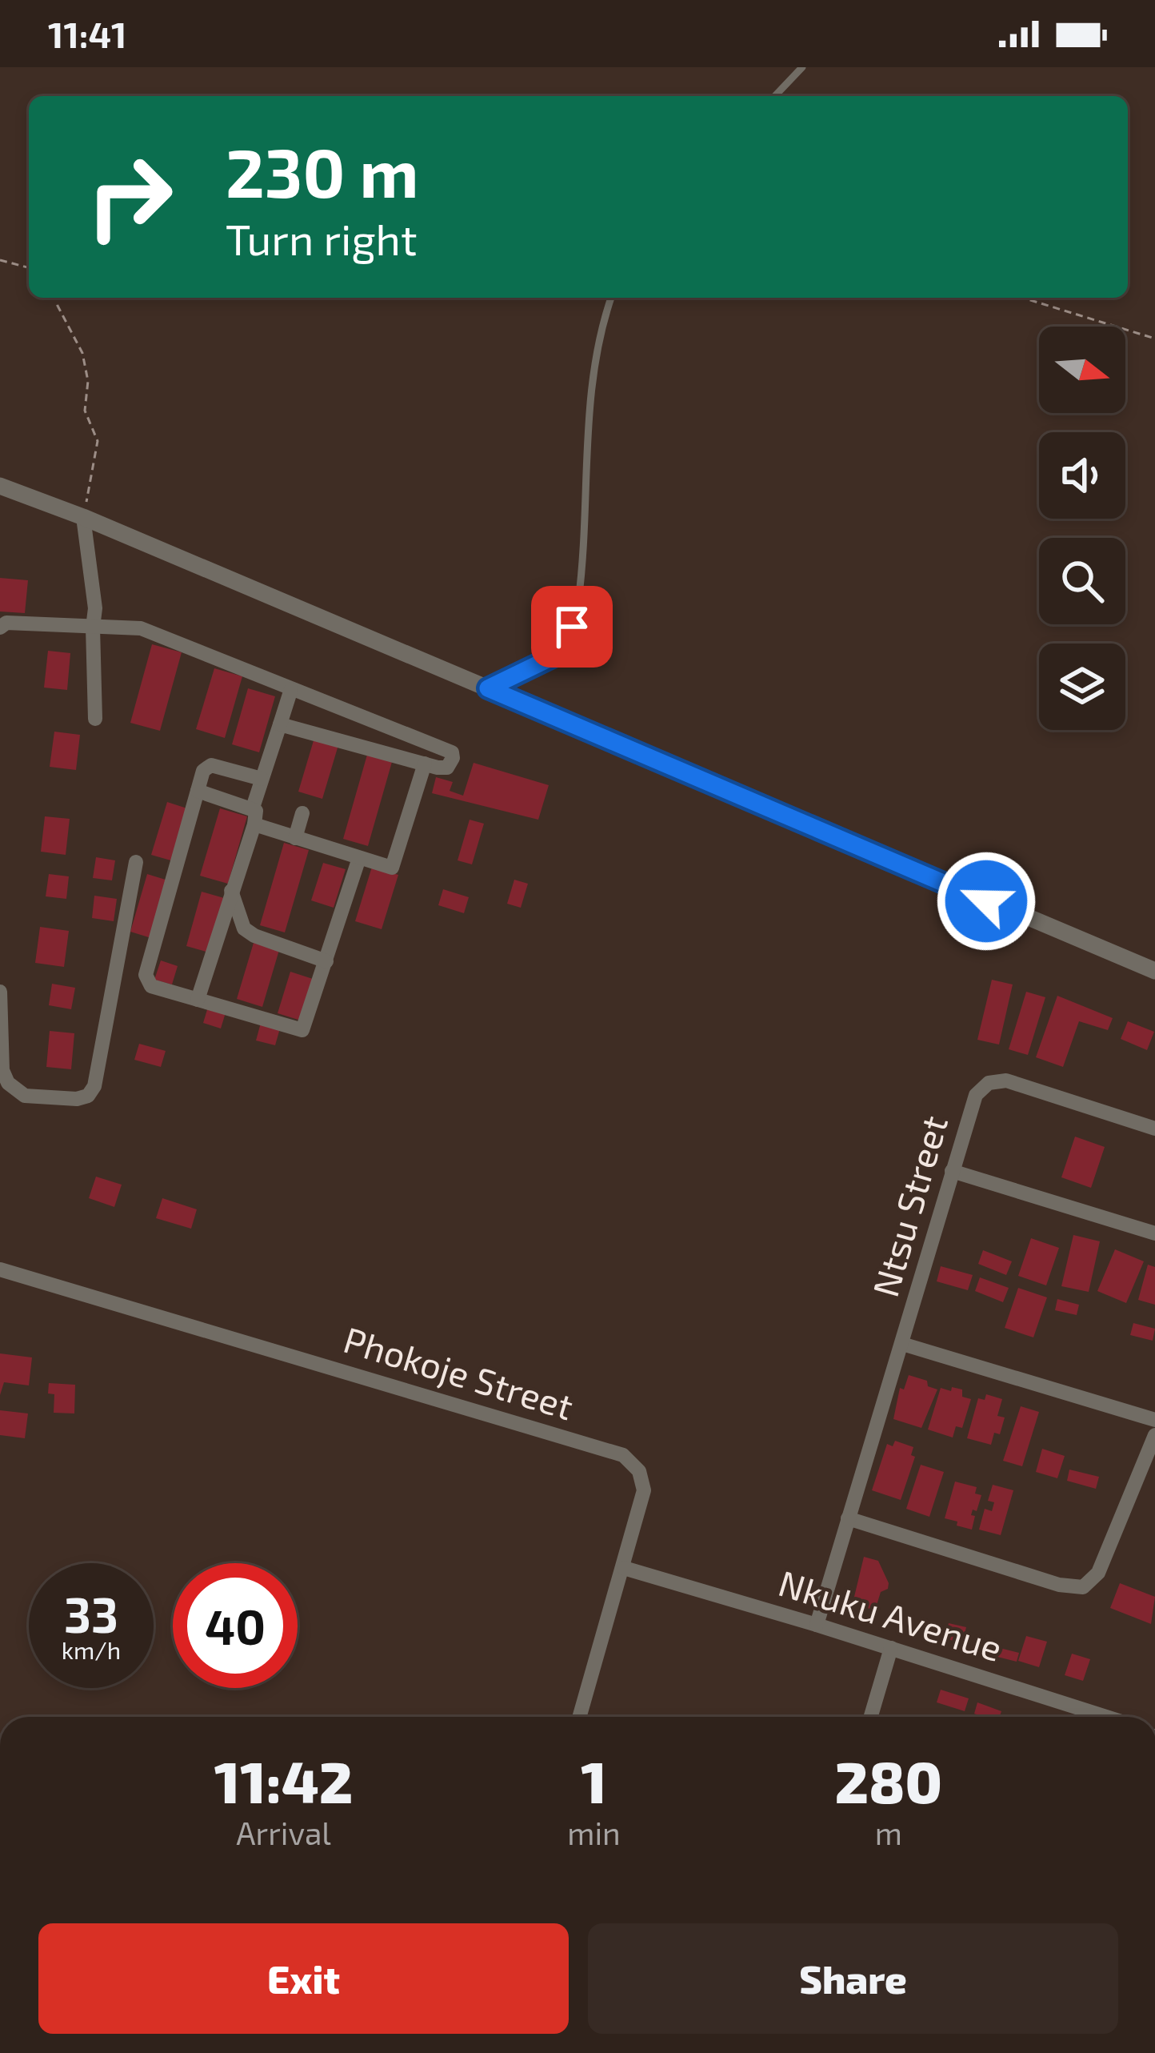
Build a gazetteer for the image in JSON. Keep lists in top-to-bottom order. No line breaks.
{"streets":{"street":["Ntsu Street","Phokoje Street","Nkuku Avenue"]},"crossings":[["Ntsu Street","Nkuku Avenue"],["Phokoje Street","Nkuku Avenue"]],"north":"right","page":{"status":"11:41","turn":["230 m","Turn right"],"speed":"33 km/h","limit":"40","eta":["11:42","Arrival","1","min","280","m"],"buttons":["Exit","Share"]}}
